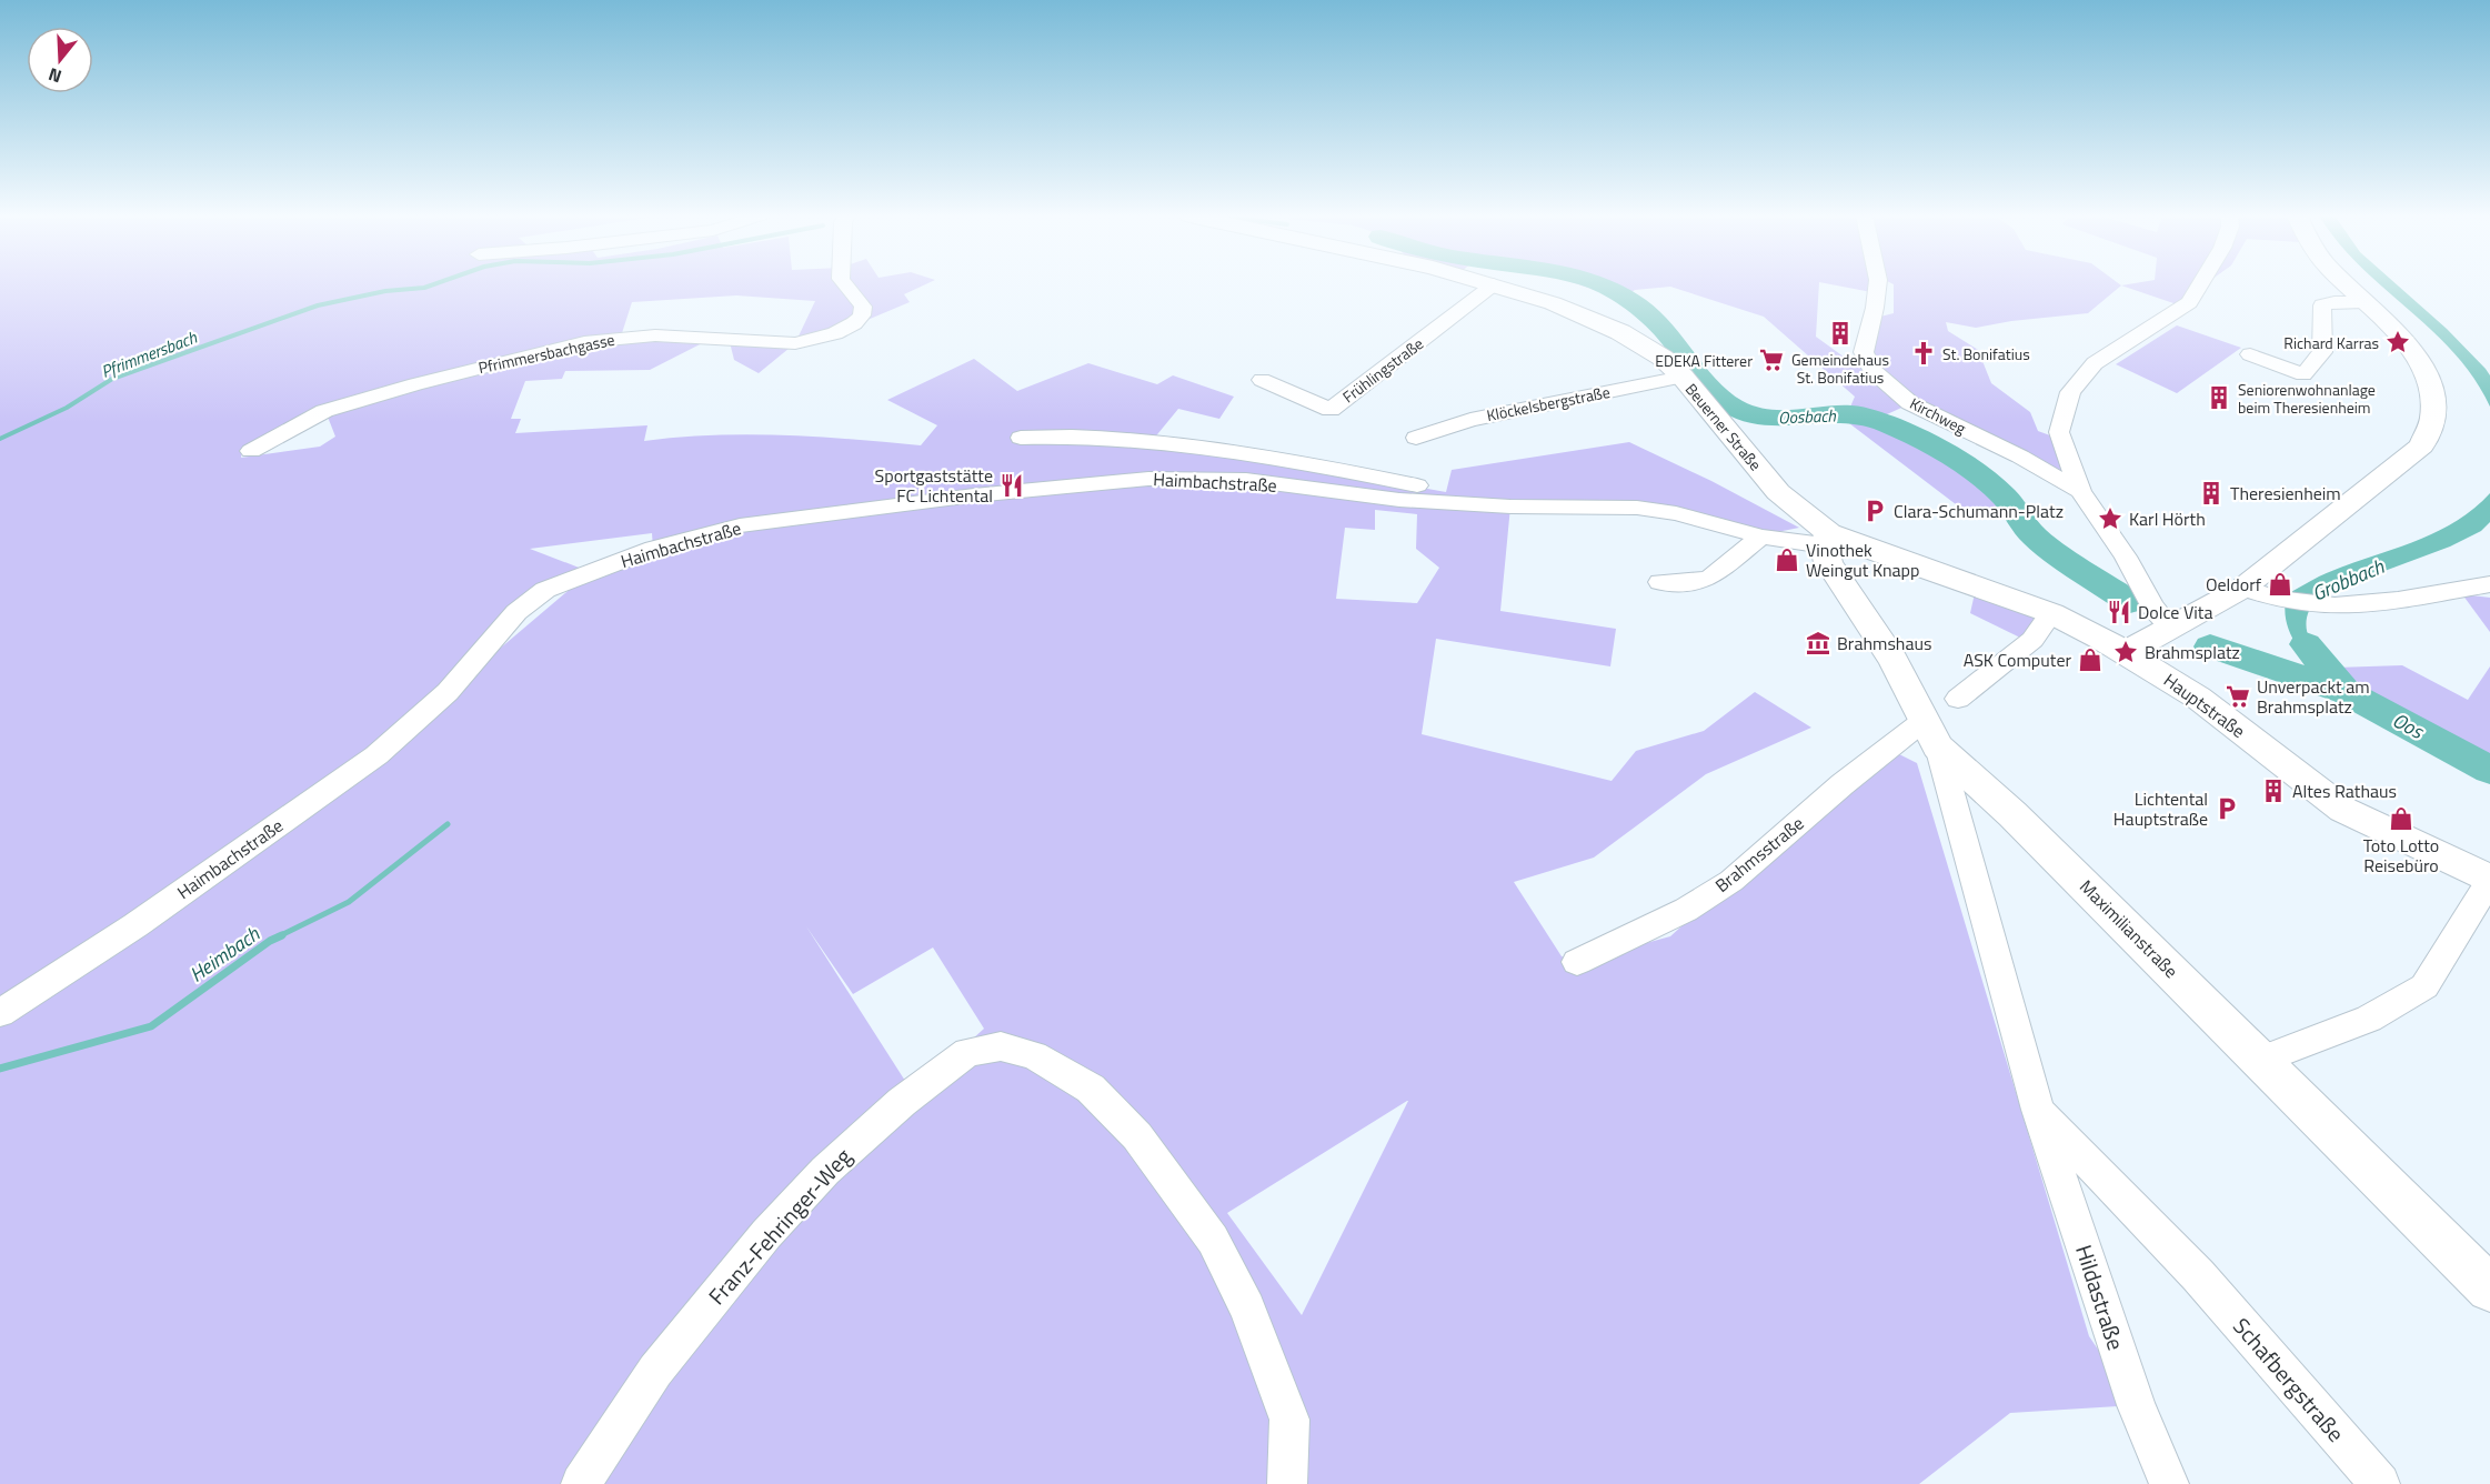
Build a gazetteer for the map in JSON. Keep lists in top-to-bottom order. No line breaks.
{"streets":{"main road":["Beuerner Straße","Hauptstraße","Maximilianstraße"],"street":["Pfrimmersbachgasse","Frühlingstraße","Klöckelsbergstraße","Kirchweg","Haimbachstraße","Brahmsstraße","Franz-Fehringer-Weg","Hildastraße","Schafbergstraße"]},"crossings":[["Klöckelsbergstraße","Beuerner Straße"],["Beuerner Straße","Haimbachstraße"],["Beuerner Straße","Hauptstraße"],["Beuerner Straße","Maximilianstraße"],["Haimbachstraße","Hauptstraße"],["Haimbachstraße","Maximilianstraße"],["Hauptstraße","Maximilianstraße"],["Brahmsstraße","Maximilianstraße"],["Brahmsstraße","Hildastraße"],["Maximilianstraße","Hildastraße"],["Hildastraße","Schafbergstraße"]],"water":["Pfrimmersbach","Oosbach","Grobbach","Oos","Heimbach"],"places":{"building":["Gemeindehaus St. Bonifatius","Seniorenwohnanlage beim Theresienheim","Theresienheim","Altes Rathaus"],"place":["Richard Karras","Karl Hörth","Brahmsplatz"],"church":["St. Bonifatius"],"supermarket":["EDEKA Fitterer","Unverpackt am Brahmsplatz"],"restaurant":["Sportgaststätte FC Lichtental","Dolce Vita"],"parking":["Clara-Schumann-Platz","Lichtental Hauptstraße"],"shop":["Vinothek Weingut Knapp","Oeldorf","ASK Computer","Toto Lotto Reisebüro"],"museum":["Brahmshaus"]},"north":"bottom"}
